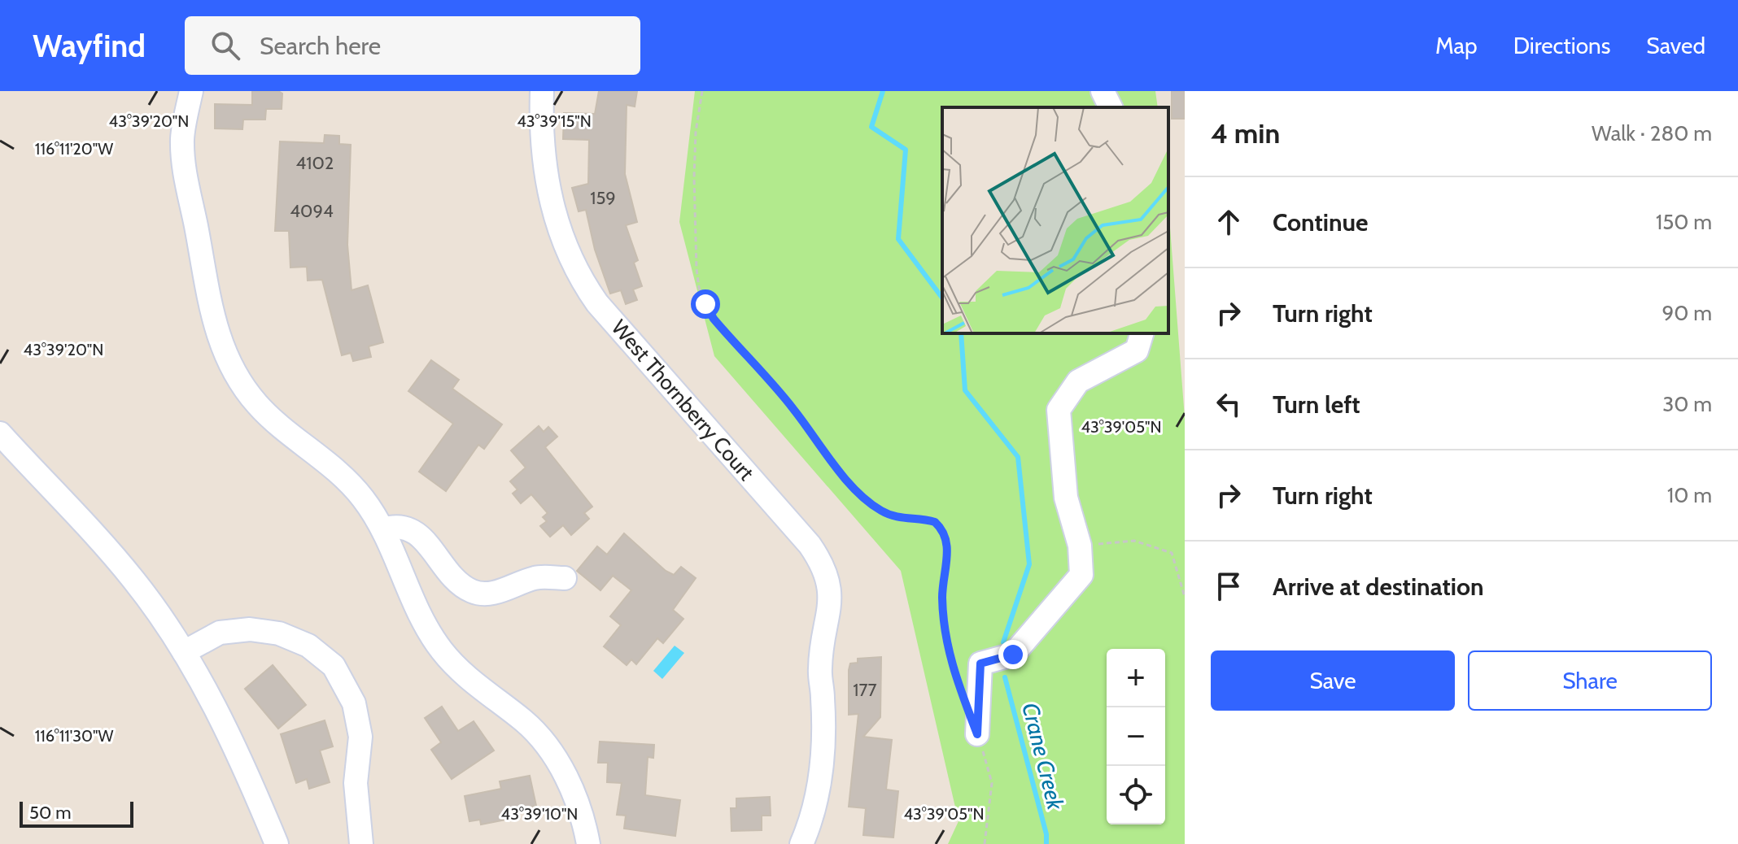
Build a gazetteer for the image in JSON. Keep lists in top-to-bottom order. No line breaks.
{"streets":{"street":["West Thornberry Court"]},"water":["Crane Creek"],"house_numbers":["4102","159","4094","177"],"scale_bar":"50 m","page":{"header":"Wayfind","search":"Search here","nav":["Map","Directions","Saved"],"heading":["4 min","Walk · 280 m"],"list":[["Continue","150 m"],["Turn right","90 m"],["Turn left","30 m"],["Turn right","10 m"],"Arrive at destination"],"buttons":["Save","Share"],"map_buttons":["+","−"],"scale":"50 m"},"coordinates":["43°39'20\"N","43°39'15\"N","116°11'20\"W","43°39'05\"N","116°11'30\"W","43°39'10\"N"]}
